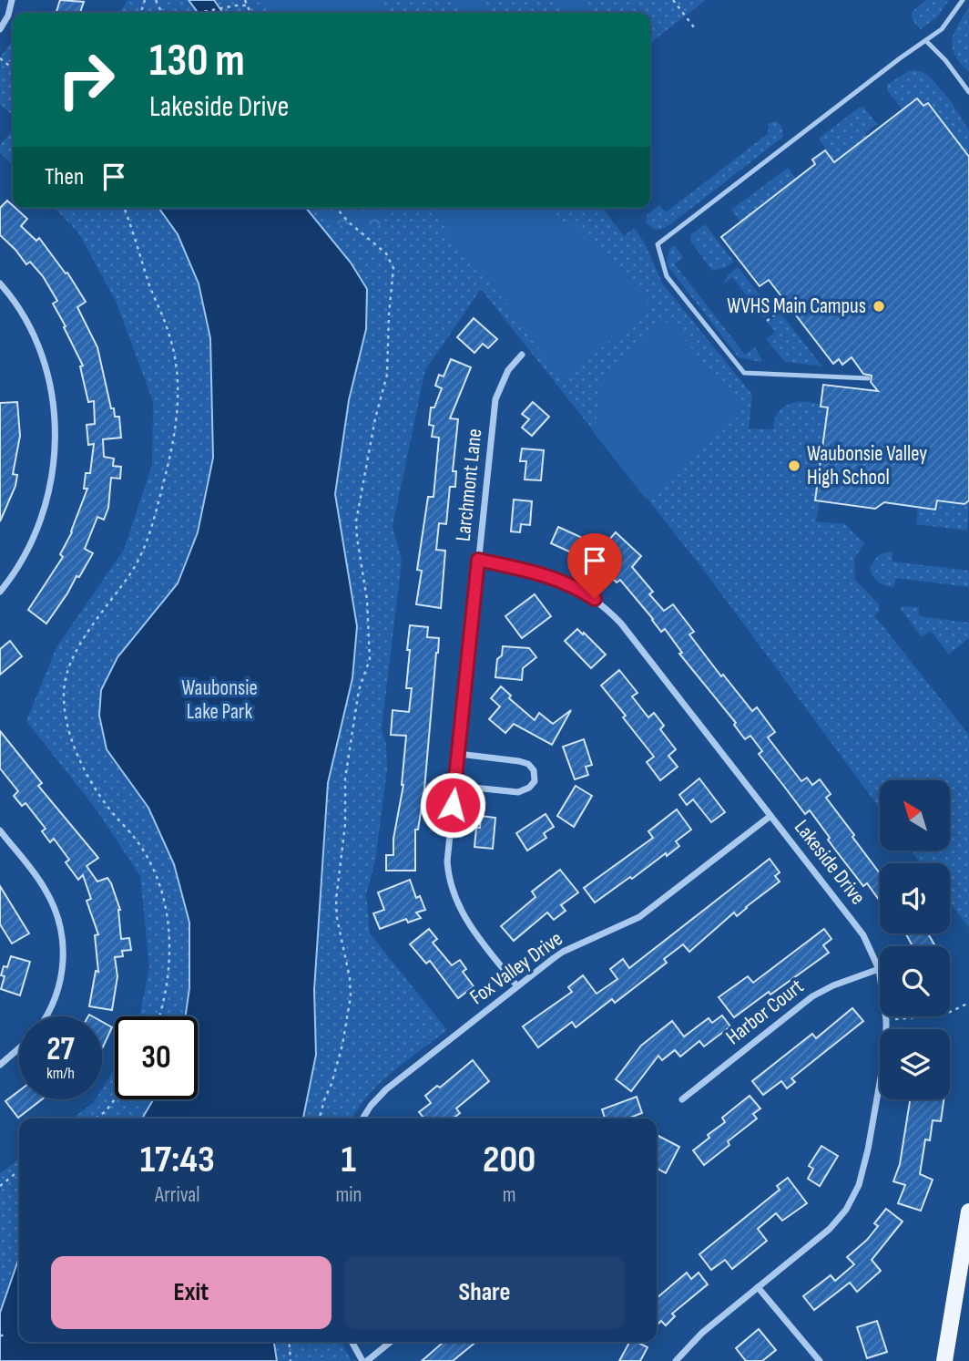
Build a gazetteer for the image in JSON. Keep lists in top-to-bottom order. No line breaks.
{"streets":{"street":["Larchmont Lane","Lakeside Drive","Fox Valley Drive","Harbor Court"]},"crossings":[["Larchmont Lane","Lakeside Drive"],["Larchmont Lane","Fox Valley Drive"],["Lakeside Drive","Fox Valley Drive"],["Lakeside Drive","Harbor Court"]],"parks":["Waubonsie Lake Park"],"places":["WVHS Main Campus","Waubonsie Valley High School"],"north":"top left","page":{"turn":["130 m","Lakeside Drive"],"then":"Then","speed":"27 km/h","limit":"30","eta":["17:43","Arrival","1","min","200","m"],"buttons":["Exit","Share"]}}
